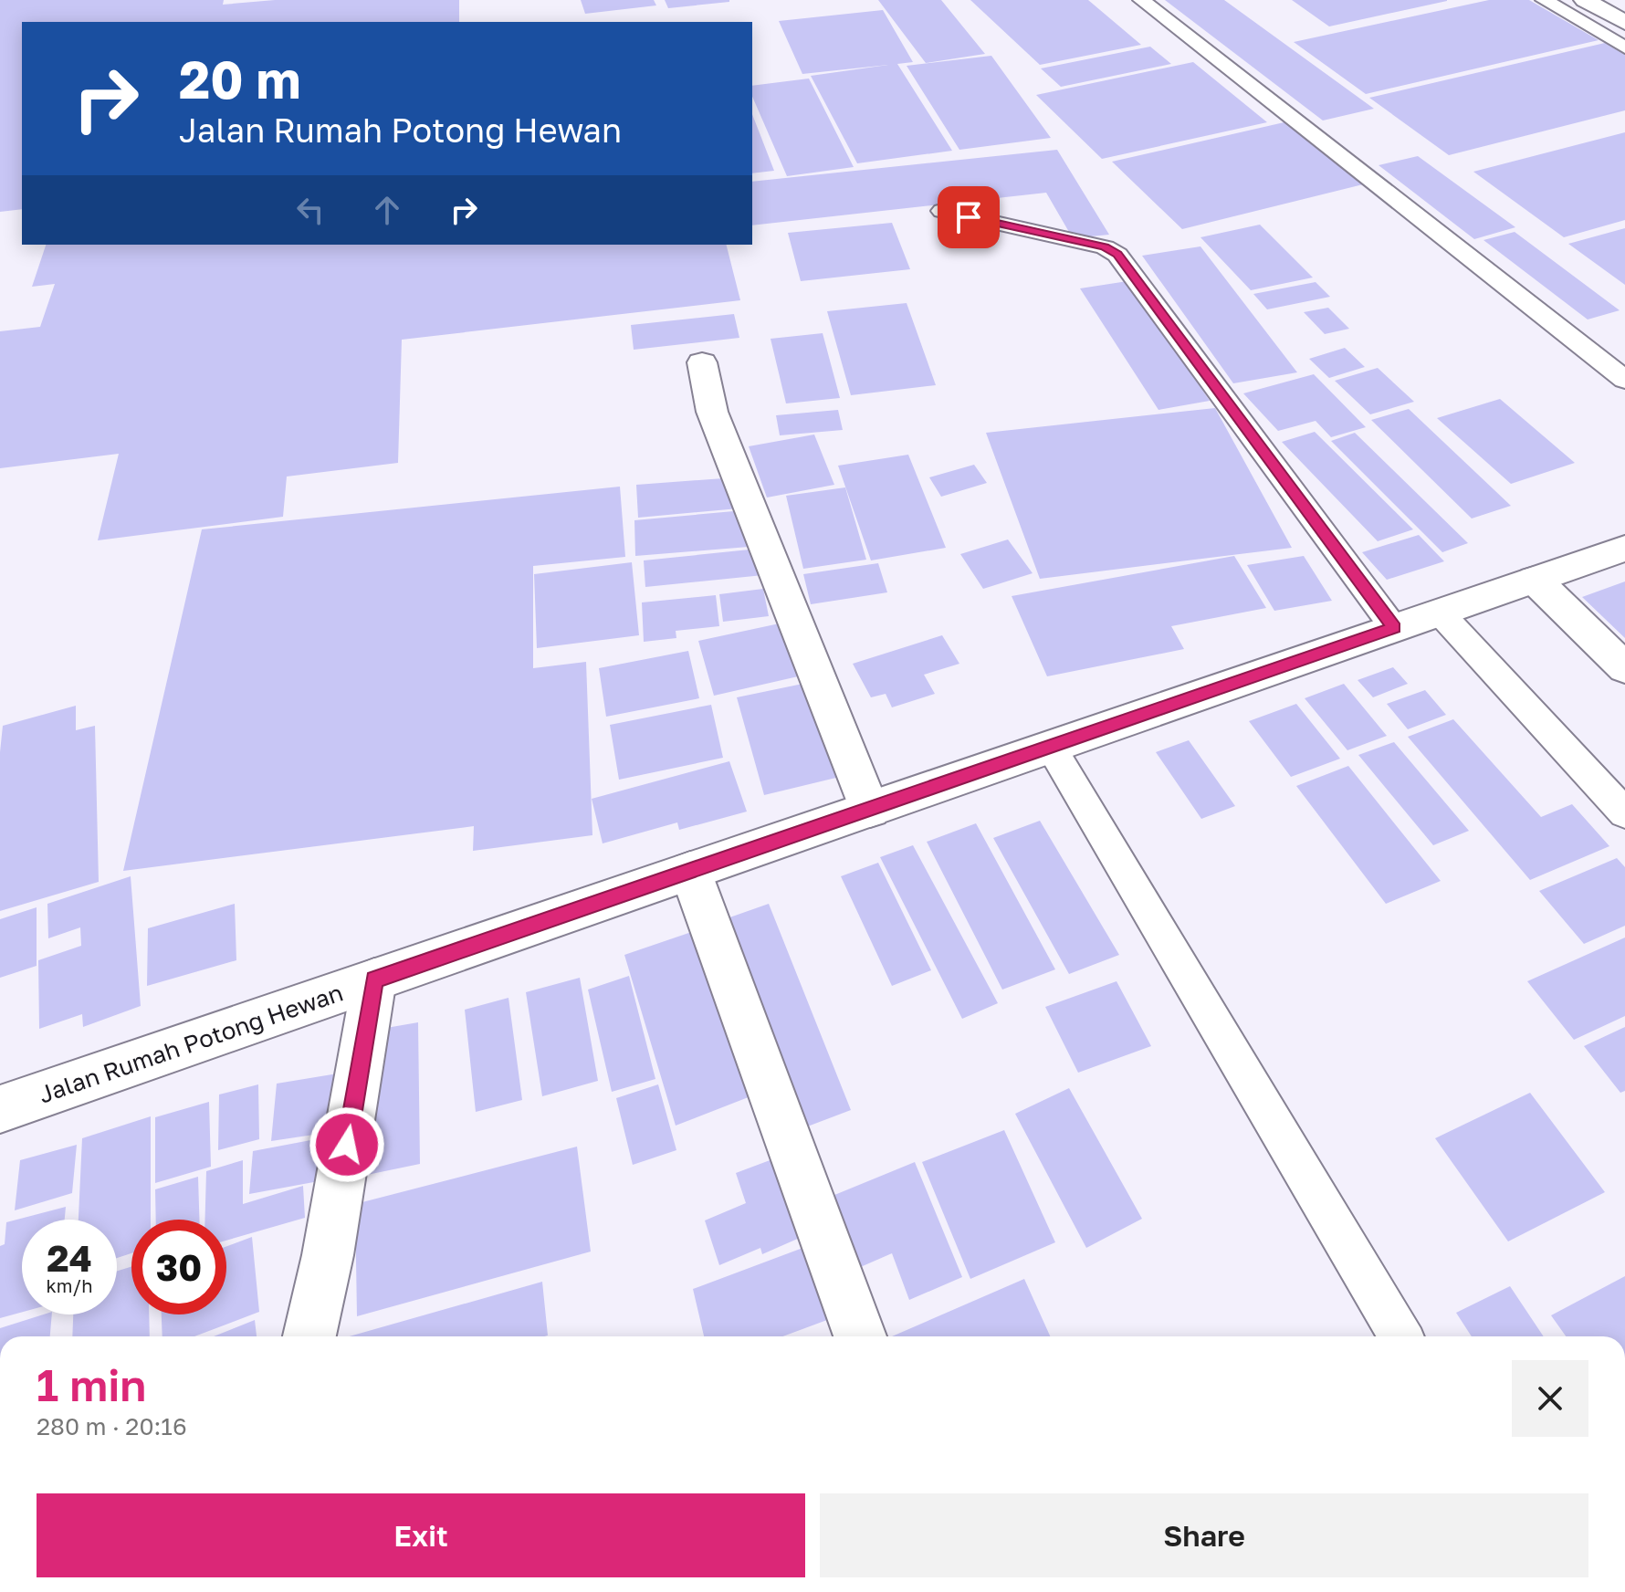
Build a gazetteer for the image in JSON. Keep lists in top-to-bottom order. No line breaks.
{"streets":{"street":["Jalan Rumah Potong Hewan"]},"page":{"turn":["20 m","Jalan Rumah Potong Hewan"],"speed":"24 km/h","limit":"30","heading":["1 min","280 m · 20:16"],"buttons":["Exit","Share"]}}
